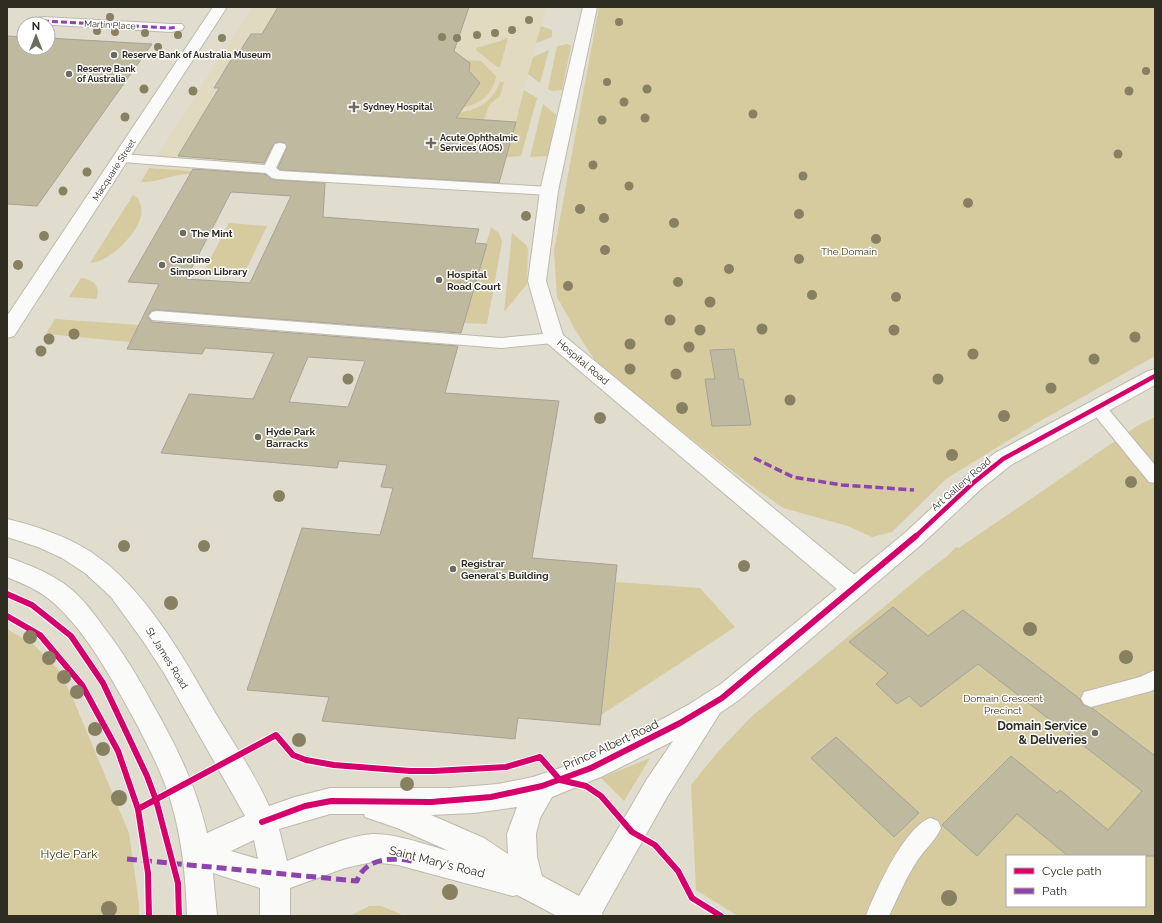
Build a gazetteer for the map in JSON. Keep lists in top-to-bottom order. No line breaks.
{"streets":{"street":["Martin Place","Macquarie Street","Hospital Road","Art Gallery Road","St. James Road","Prince Albert Road","Saint Mary's Road"]},"crossings":[["Hospital Road","Art Gallery Road"],["Hospital Road","Prince Albert Road"],["Art Gallery Road","Prince Albert Road"],["St. James Road","Prince Albert Road"],["St. James Road","Saint Mary's Road"],["Prince Albert Road","Saint Mary's Road"]],"parks":["The Domain","Domain Crescent Precinct","Hyde Park"],"places":{"other":["Reserve Bank of Australia Museum","Reserve Bank of Australia","The Mint","Caroline Simpson Library","Hospital Road Court","Hyde Park Barracks","Registrar General's Building","Domain Service & Deliveries"],"health":["Sydney Hospital","Acute Ophthalmic Services (AOS)"]},"legend":["Cycle path","Path"],"north":"top"}
